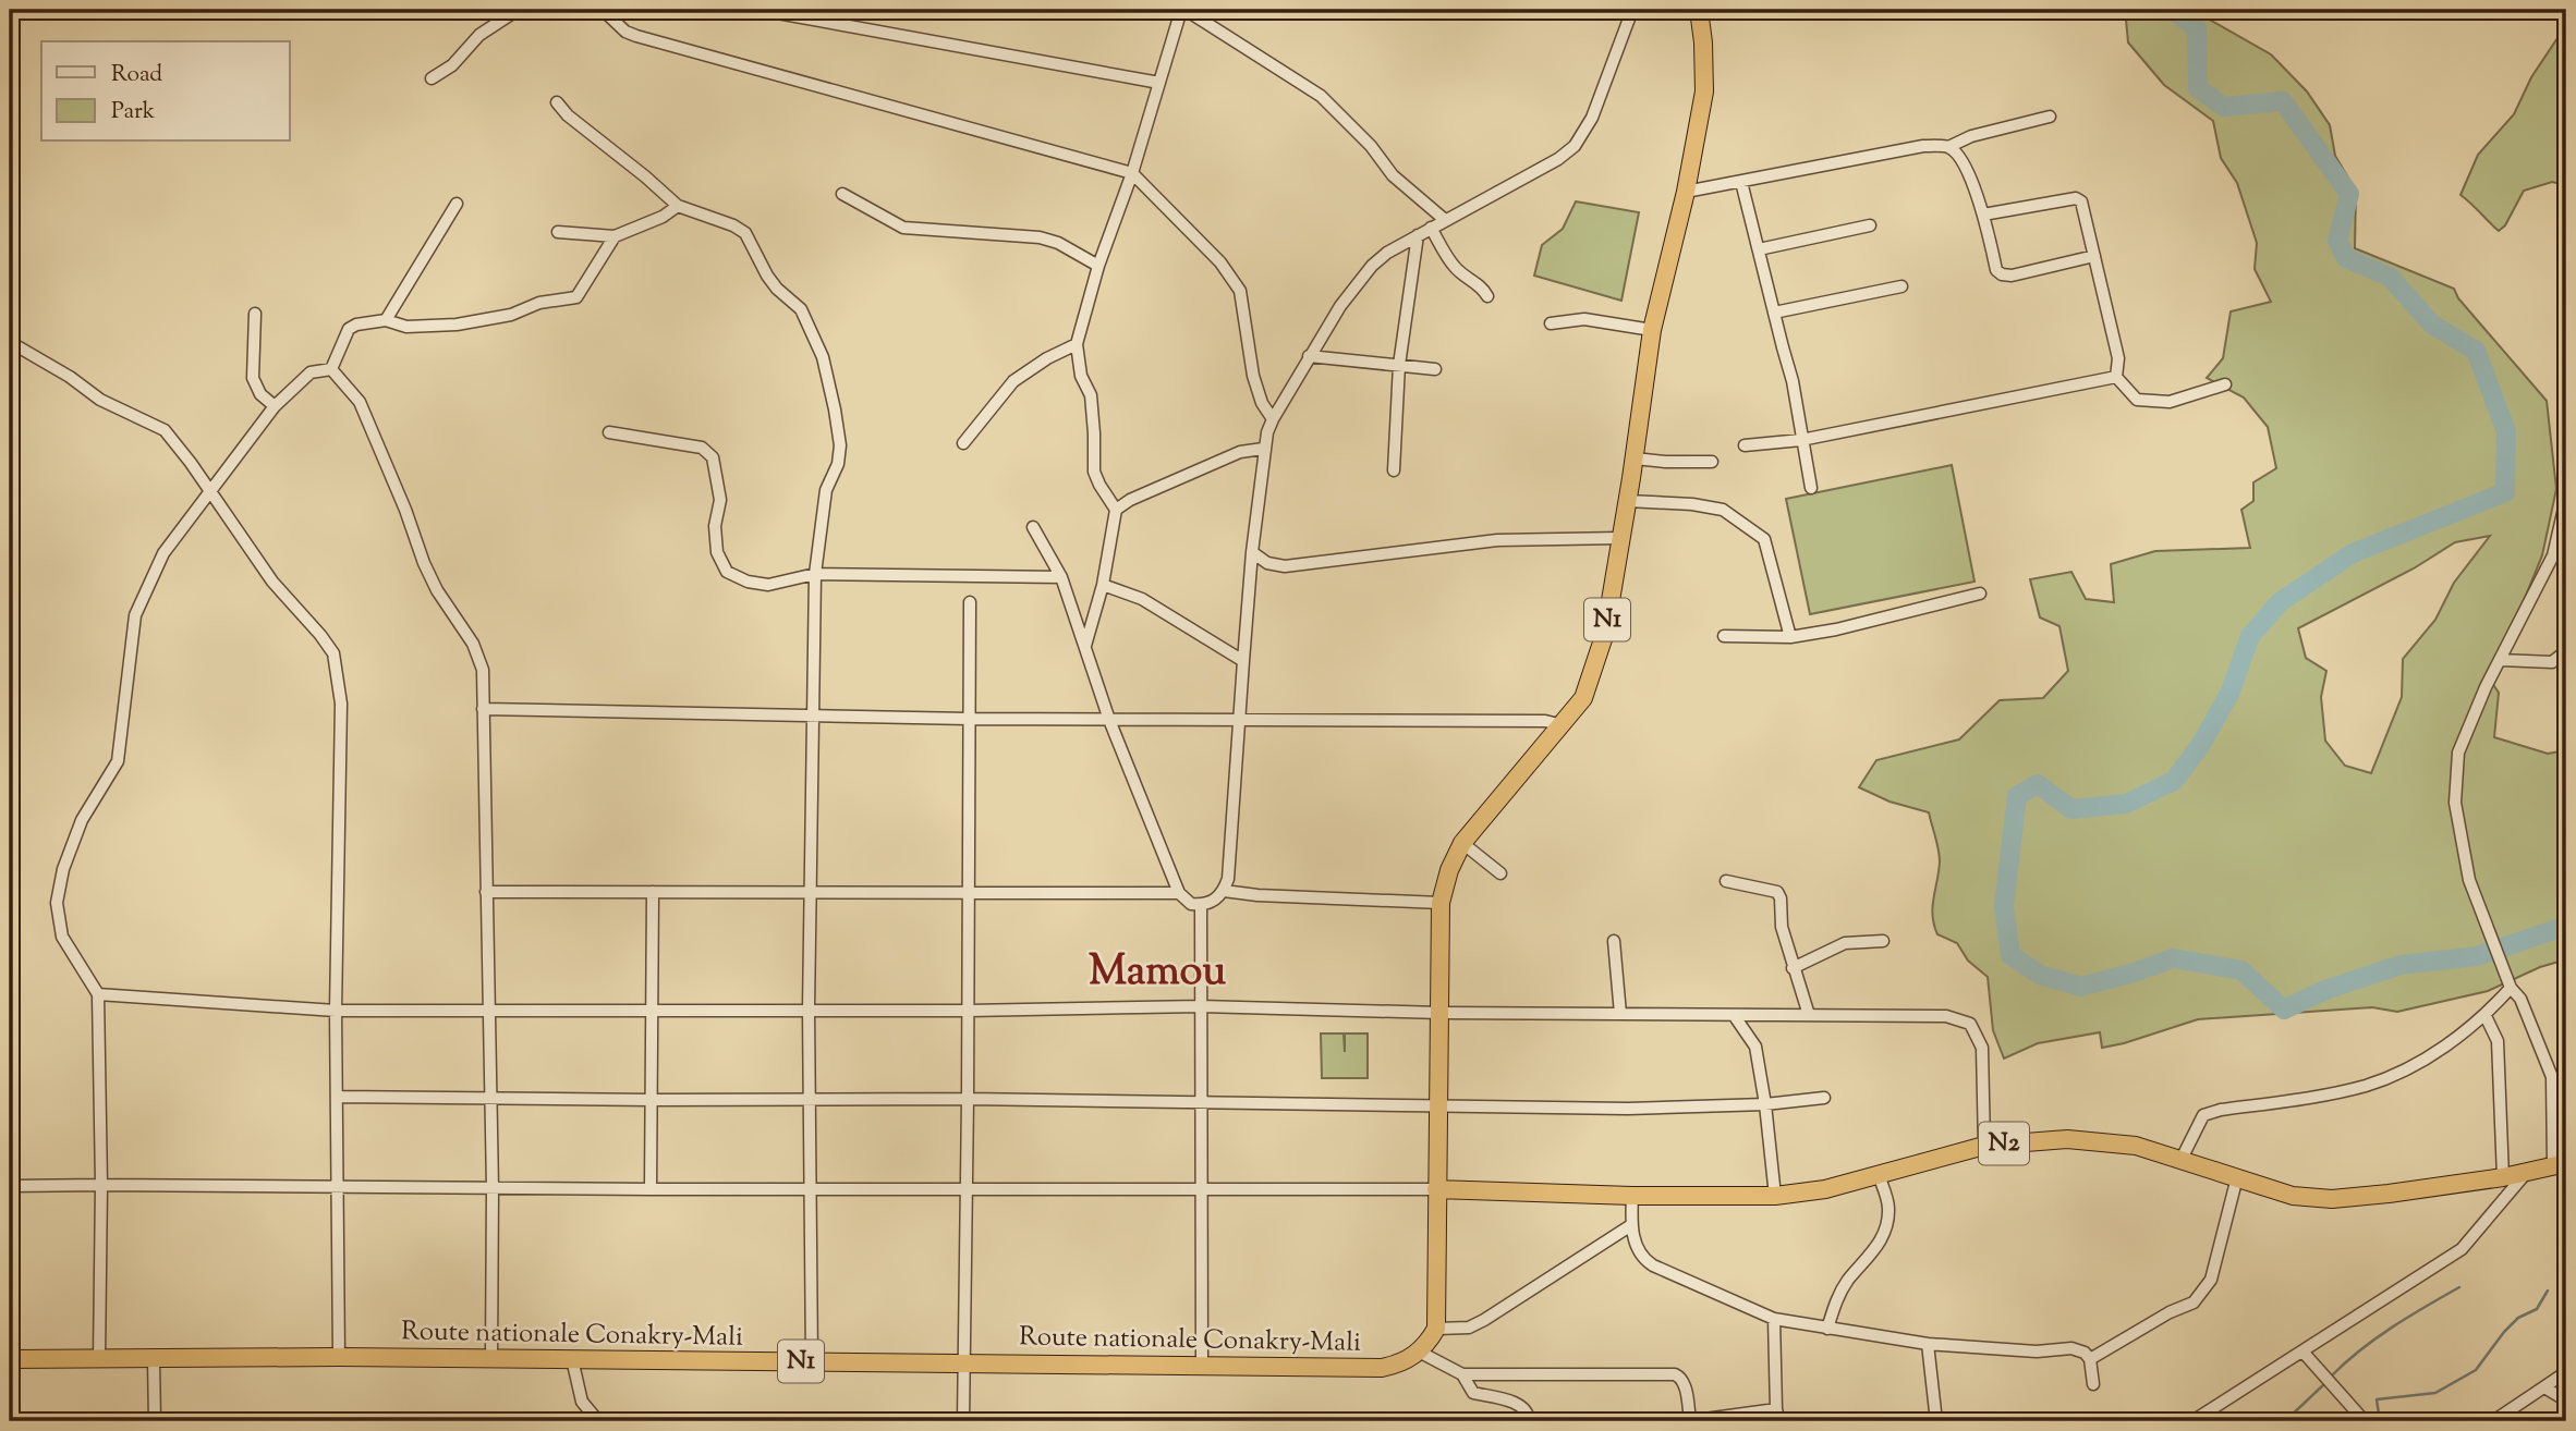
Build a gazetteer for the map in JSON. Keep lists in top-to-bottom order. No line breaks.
{"streets":{"highway":["N1","N2","Route nationale Conakry-Mali"]},"crossings":[["N1","N2"],["N1","Route nationale Conakry-Mali"]],"districts":["Mamou"],"legend":["Road","Park"]}
